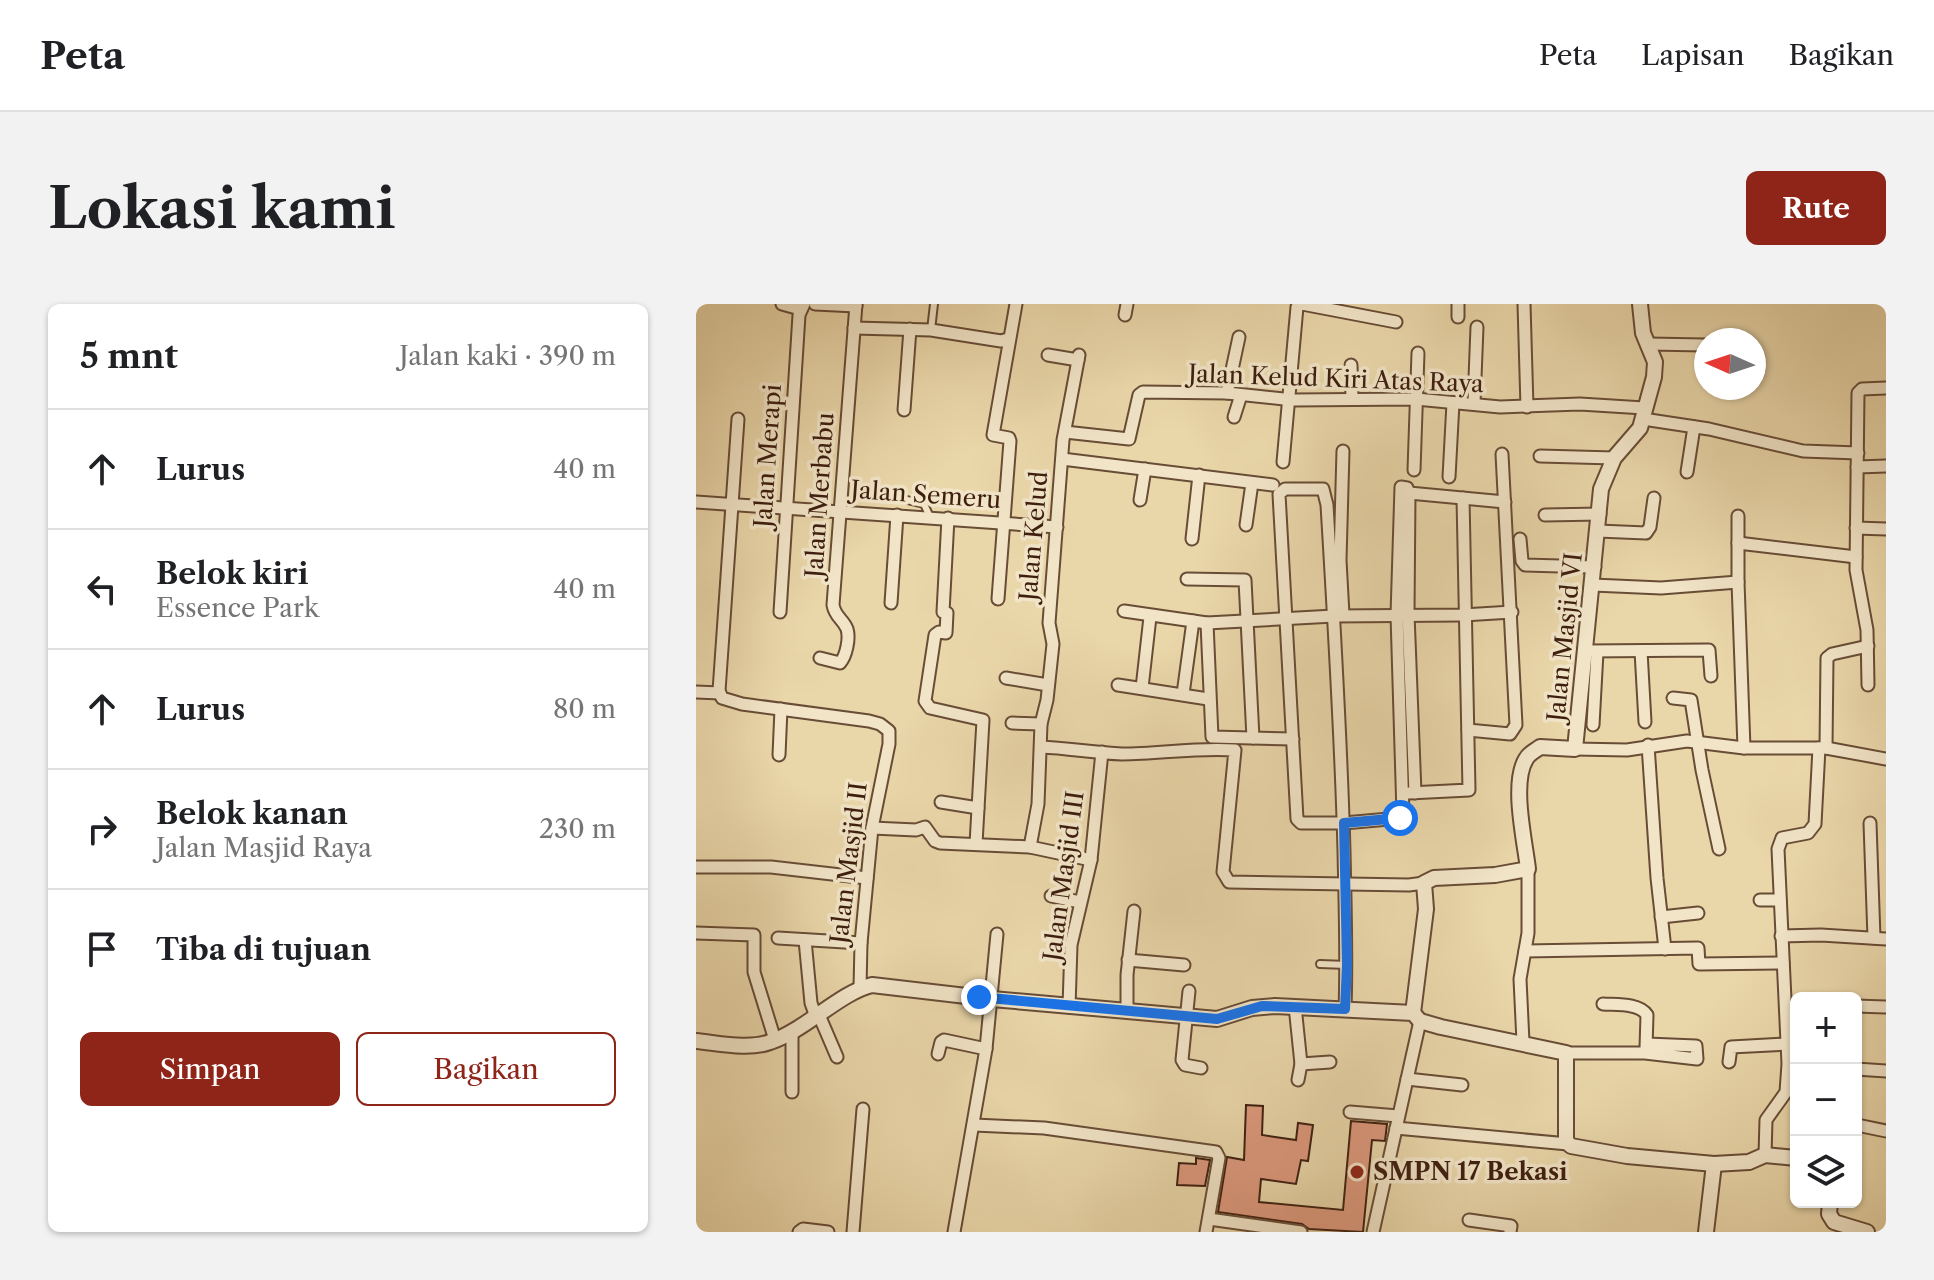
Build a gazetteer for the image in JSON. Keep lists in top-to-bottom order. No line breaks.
{"streets":{"street":["Jalan Kelud Kiri Atas Raya","Jalan Merapi","Jalan Merbabu","Jalan Semeru","Jalan Kelud","Jalan Masjid VI","Jalan Masjid II","Jalan Masjid III"]},"crossings":[["Jalan Kelud Kiri Atas Raya","Jalan Kelud"],["Jalan Kelud Kiri Atas Raya","Jalan Masjid VI"],["Jalan Merapi","Jalan Semeru"],["Jalan Merbabu","Jalan Semeru"],["Jalan Semeru","Jalan Kelud"]],"places":["SMPN 17 Bekasi"],"north":"left","page":{"header":"Peta","nav":["Peta","Lapisan","Bagikan"],"buttons":["Rute",["Simpan","Bagikan"]],"title":"Lokasi kami","heading":["5 mnt","Jalan kaki · 390 m"],"list":[["Lurus","40 m"],["Belok kiri","Essence Park","40 m"],["Lurus","80 m"],["Belok kanan","Jalan Masjid Raya","230 m"],"Tiba di tujuan"],"map_buttons":["+","−"]}}
